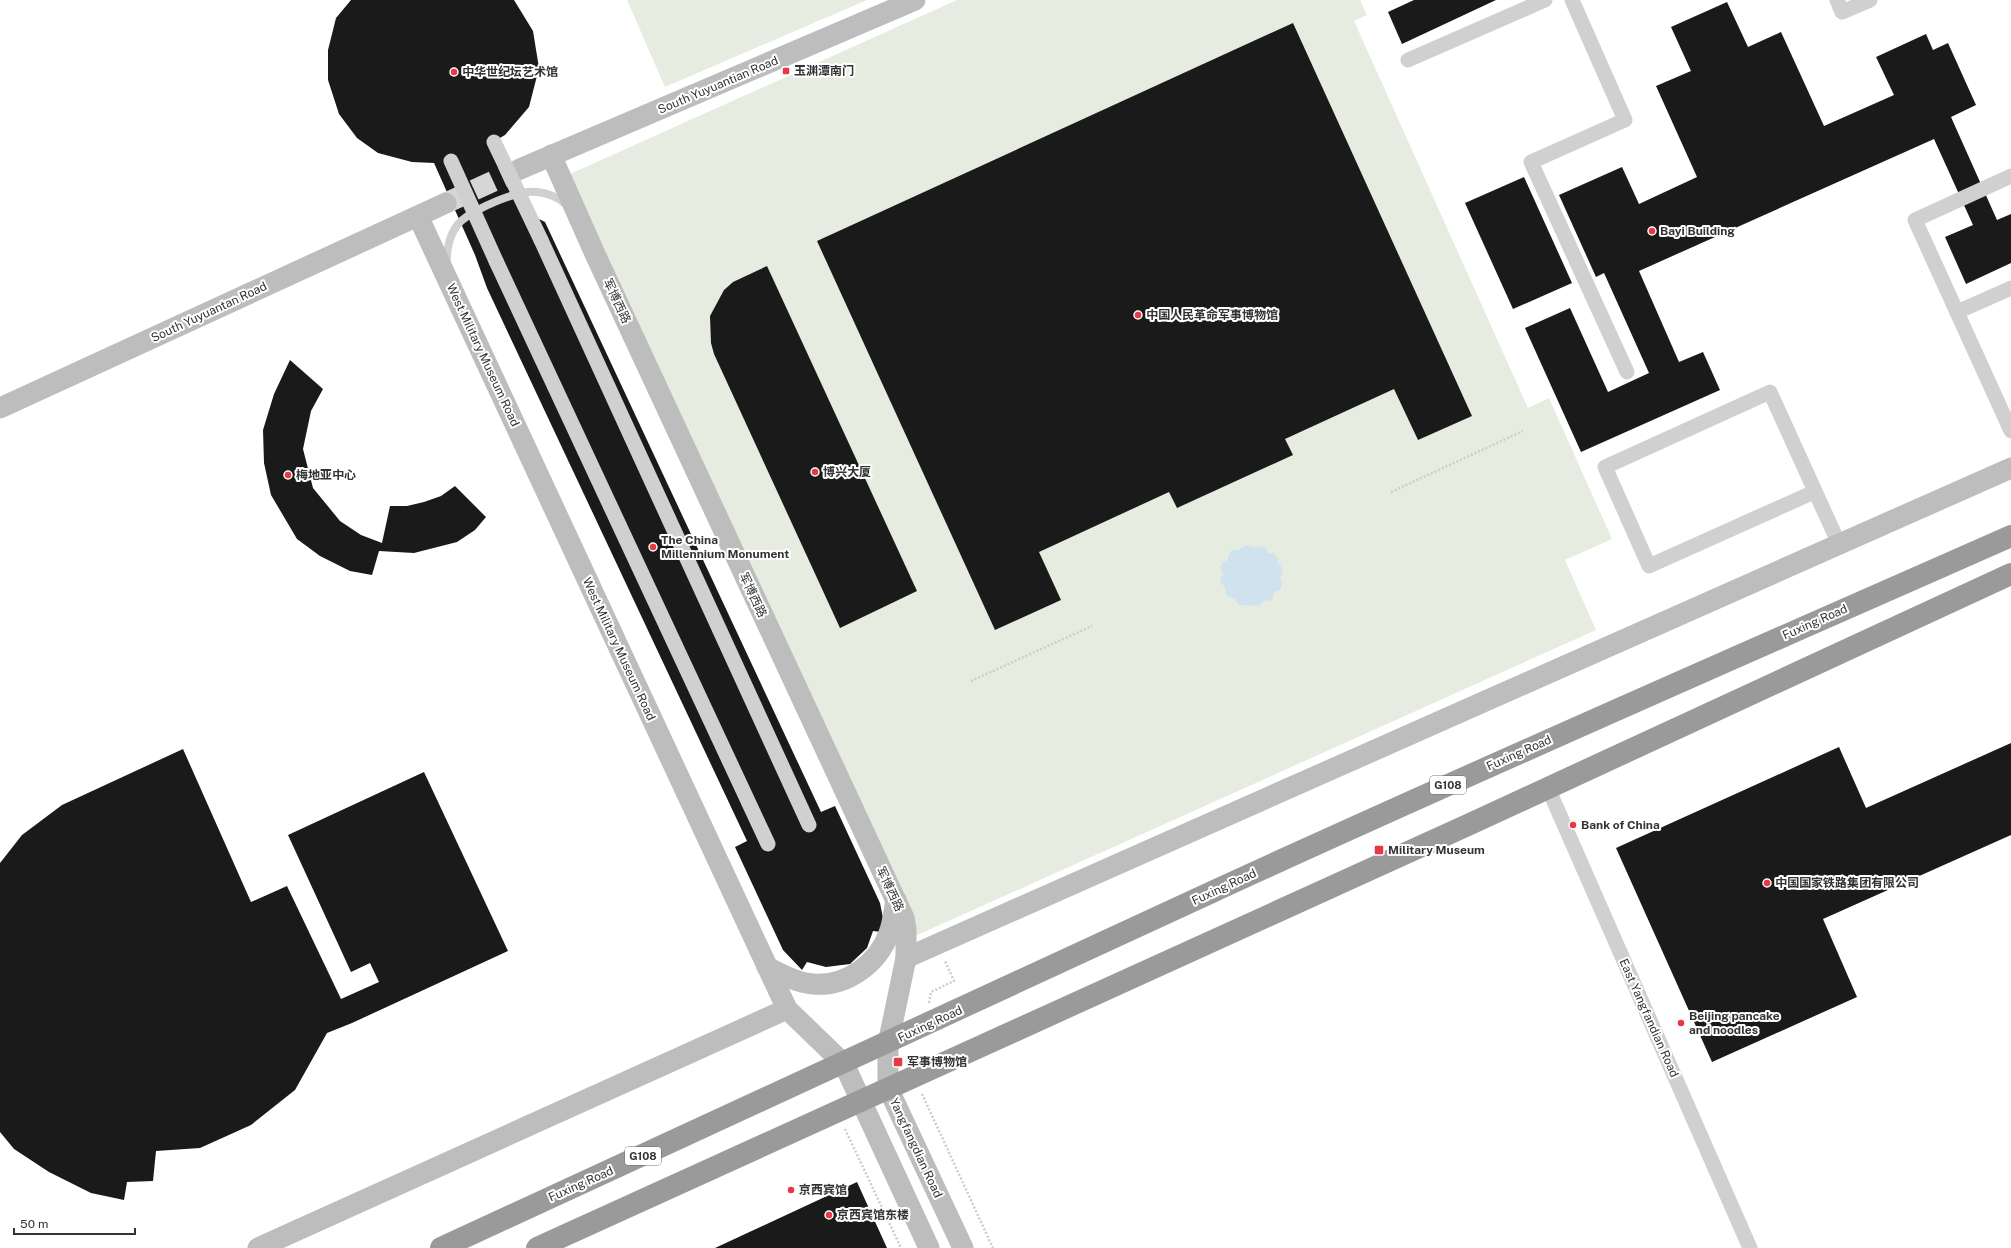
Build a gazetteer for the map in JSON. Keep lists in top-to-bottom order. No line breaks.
{"streets":{"highway":["Fuxing Road","G108"],"street":["South Yuyuantian Road","军博西路","South Yuyuantan Road","West Military Museum Road","East Yangfandian Road","Yangfangdian Road"]},"crossings":[["South Yuyuantian Road","军博西路"],["军博西路","Fuxing Road"],["军博西路","Yangfangdian Road"],["South Yuyuantan Road","West Military Museum Road"],["West Military Museum Road","Fuxing Road"],["Fuxing Road","Yangfangdian Road"]],"places":{"transit":["玉渊潭南门","Military Museum","军事博物馆"],"other":["中华世纪坛艺术馆","Bayi Building","中国人民革命军事博物馆","博兴大厦","梅地亚中心","The China Millennium Monument","Bank of China","中国国家铁路集团有限公司","Beijing pancake and noodles","京西宾馆","京西宾馆东楼"]},"scale_bar":"50 m"}
